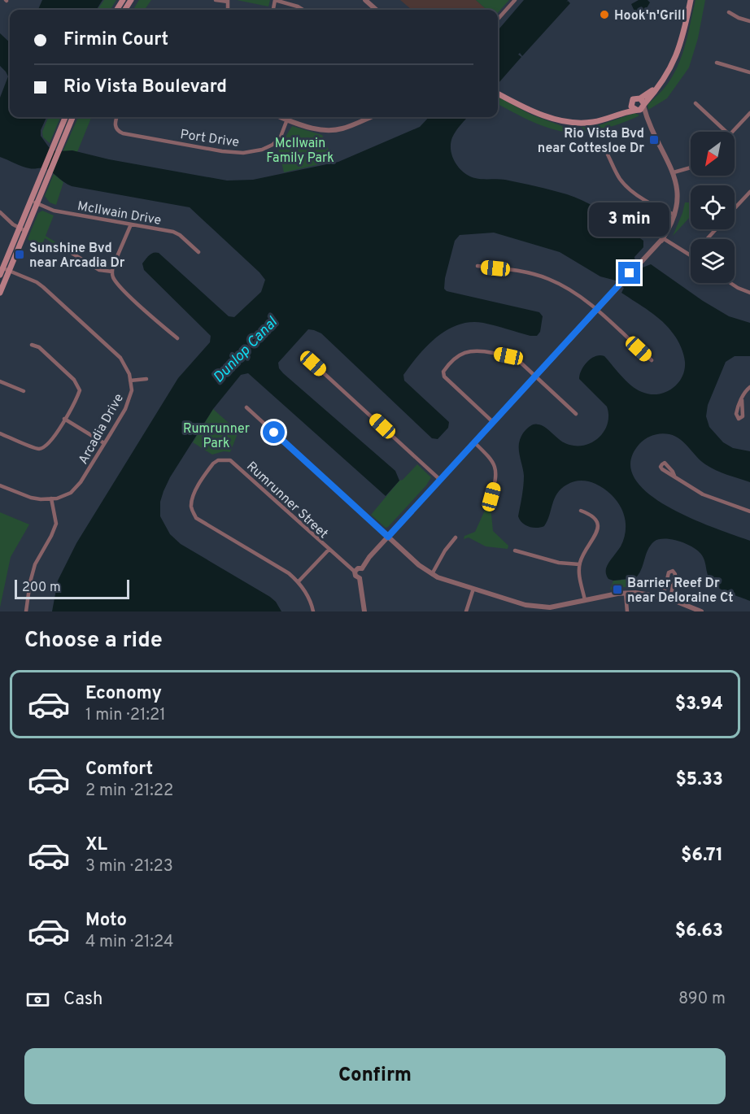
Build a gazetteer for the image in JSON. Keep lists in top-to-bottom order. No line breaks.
{"streets":{"street":["Port Drive","McIIwain Drive","Arcadia Drive","Rumrunner Street"]},"water":["Dunlop Canal"],"parks":["McIlwain Family Park","Rumrunner Park"],"places":{"other":["Hook'n'Grill"],"transit":["Rio Vista Bvd near Cottesloe Dr","Sunshine Bvd near Arcadia Dr","Barrier Reef Dr near Deloraine Ct"]},"scale_bar":"200 m","north":"bottom left","page":{"banner":["Firmin Court","Rio Vista Boulevard"],"bubble":"3 min","scale":"200 m","heading":"Choose a ride","list":[{"name":"Economy","note":"1 min · 21:21","value":"$3.94"},{"name":"Comfort","note":"2 min · 21:22","value":"$5.33"},{"name":"XL","note":"3 min · 21:23","value":"$6.71"},{"name":"Moto","note":"4 min · 21:24","value":"$6.63"}],"pay":["Cash","890 m"],"buttons":"Confirm"}}
